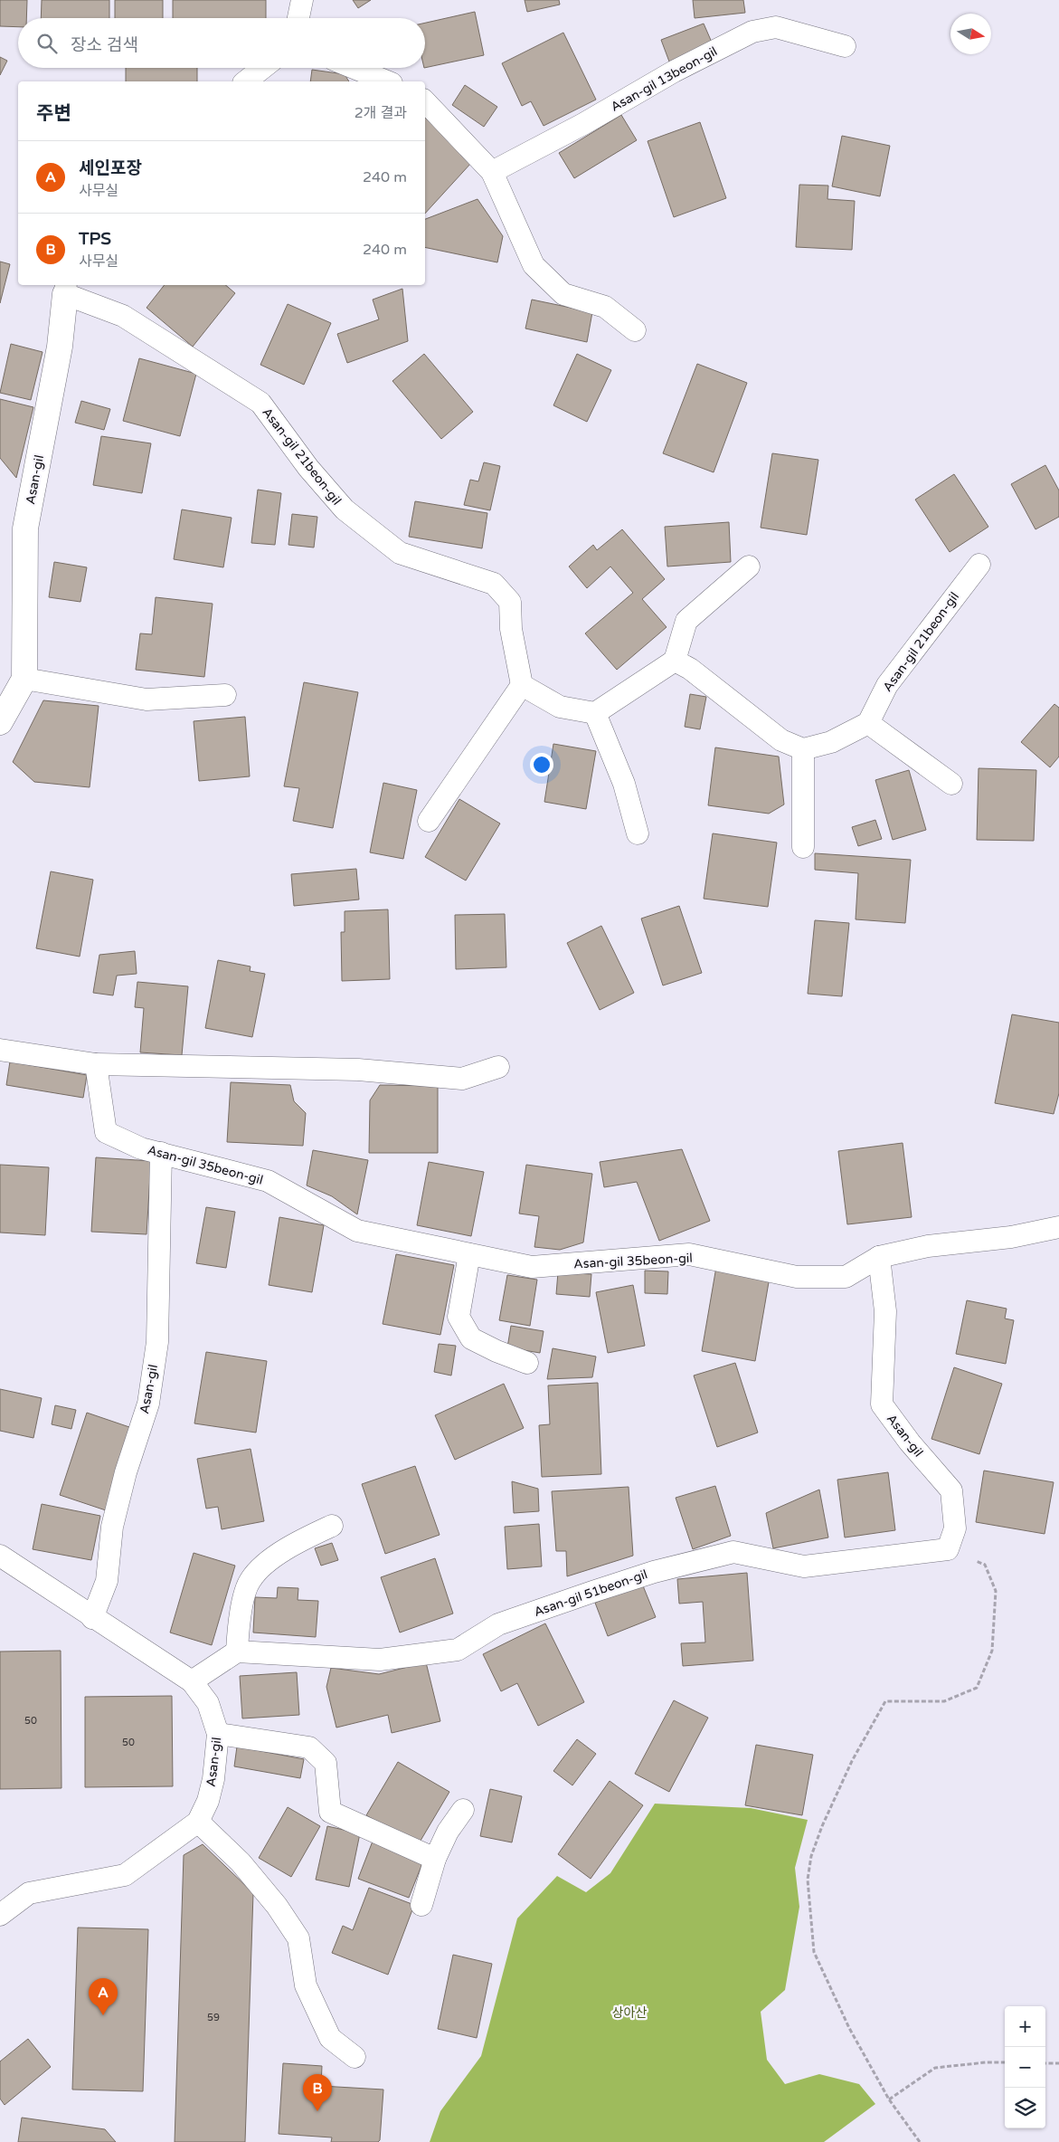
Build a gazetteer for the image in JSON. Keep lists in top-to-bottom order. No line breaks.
{"streets":{"street":["Asan-gil"],"lane":["Asan-gil 13beon-gil","Asan-gil 21beon-gil","Asan-gil 35beon-gil","Asan-gil 51beon-gil"]},"crossings":[["Asan-gil 21beon-gil","Asan-gil"],["Asan-gil","Asan-gil 35beon-gil"],["Asan-gil","Asan-gil 51beon-gil"]],"parks":["상아산"],"house_numbers":["50","50","59"],"north":"right","page":{"search":"장소 검색","heading":["주변","2개 결과"],"list":[{"mark":"A","name":"세인포장","note":"사무실","value":"240 m"},{"mark":"B","name":"TPS","note":"사무실","value":"240 m"}],"pins":["A","B"],"map_buttons":["+","−"]}}
